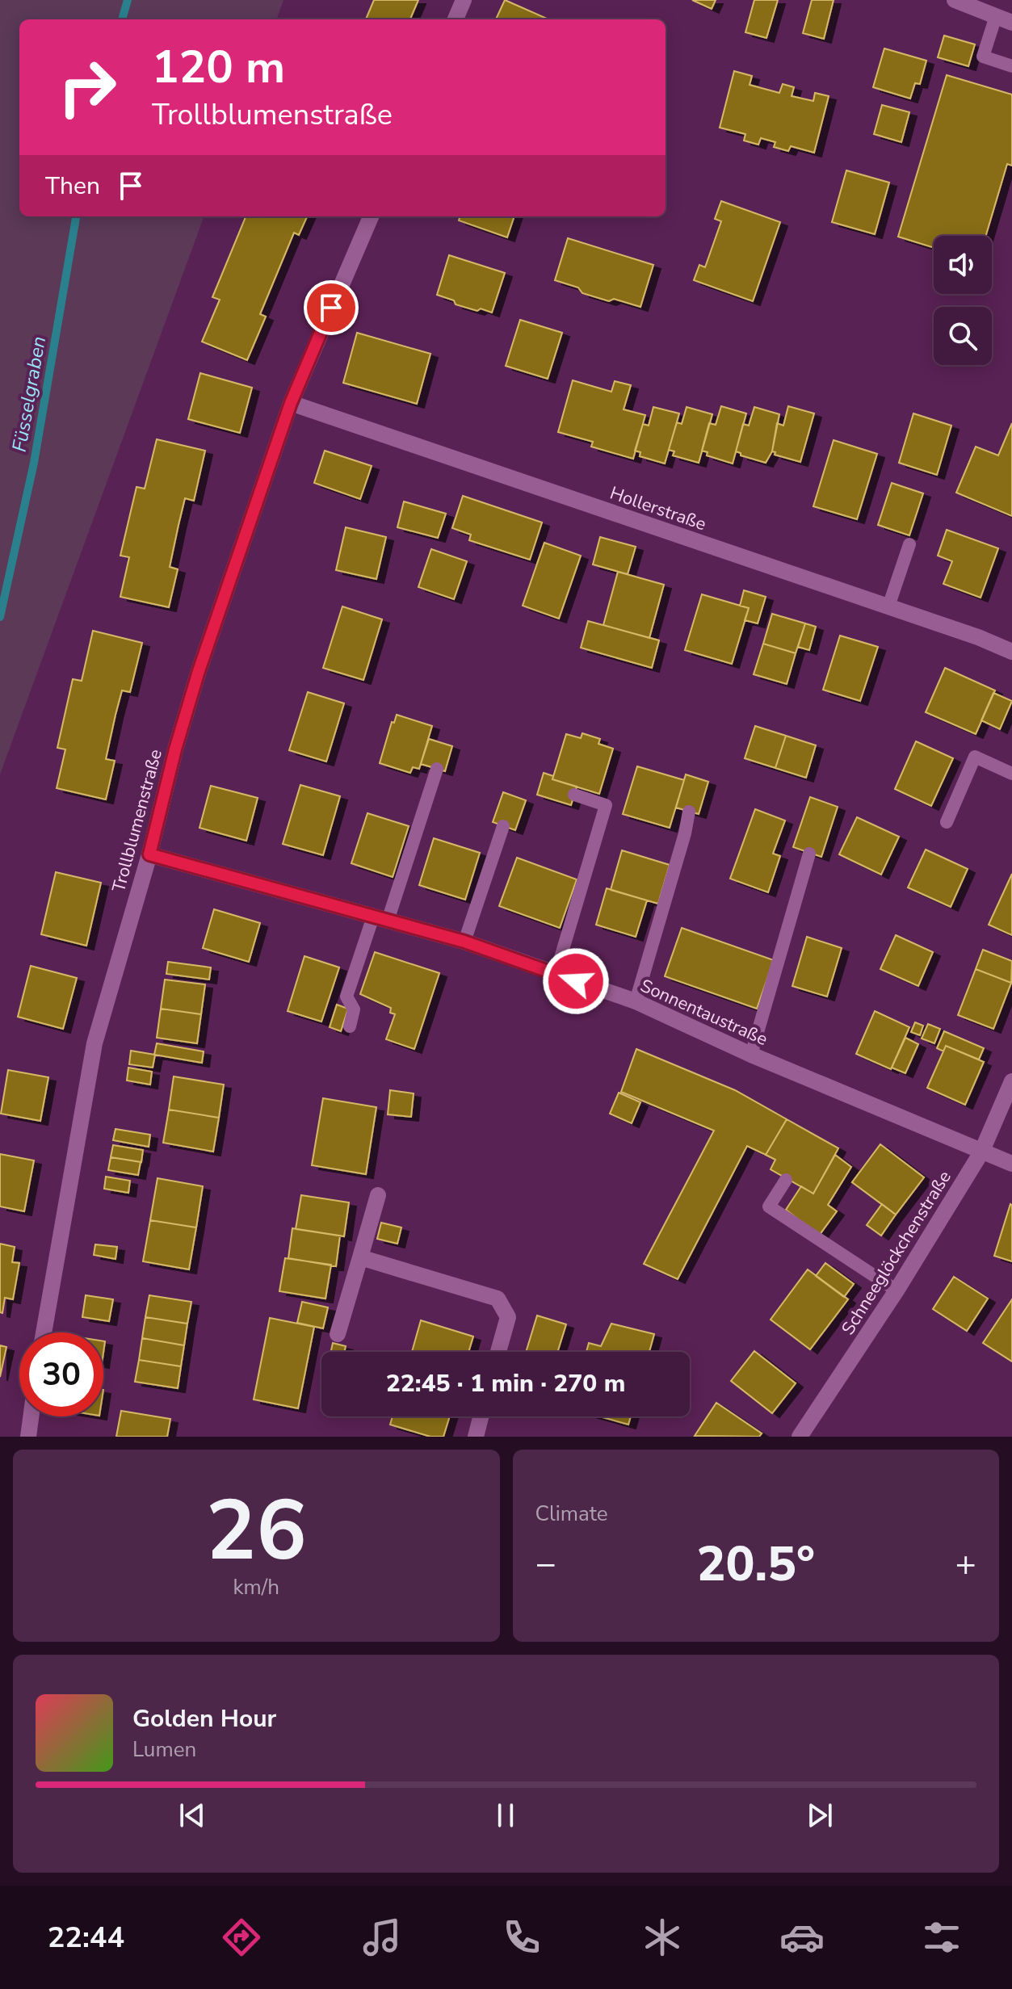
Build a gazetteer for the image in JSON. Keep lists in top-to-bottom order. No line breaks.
{"streets":{"street":["Hollerstraße","Trollblumenstraße","Sonnentaustraße","Schneeglöckchenstraße"]},"crossings":[["Hollerstraße","Trollblumenstraße"],["Trollblumenstraße","Sonnentaustraße"],["Sonnentaustraße","Schneeglöckchenstraße"]],"water":["Füsselgraben"],"page":{"turn":["120 m","Trollblumenstraße"],"then":"Then","limit":"30","trip":"22:45 · 1 min · 270 m","tile":[["26","km/h"],"Climate"],"heat":["−","20.5°","+"],"song":["Golden Hour","Lumen"],"tabs":"22:44"}}
